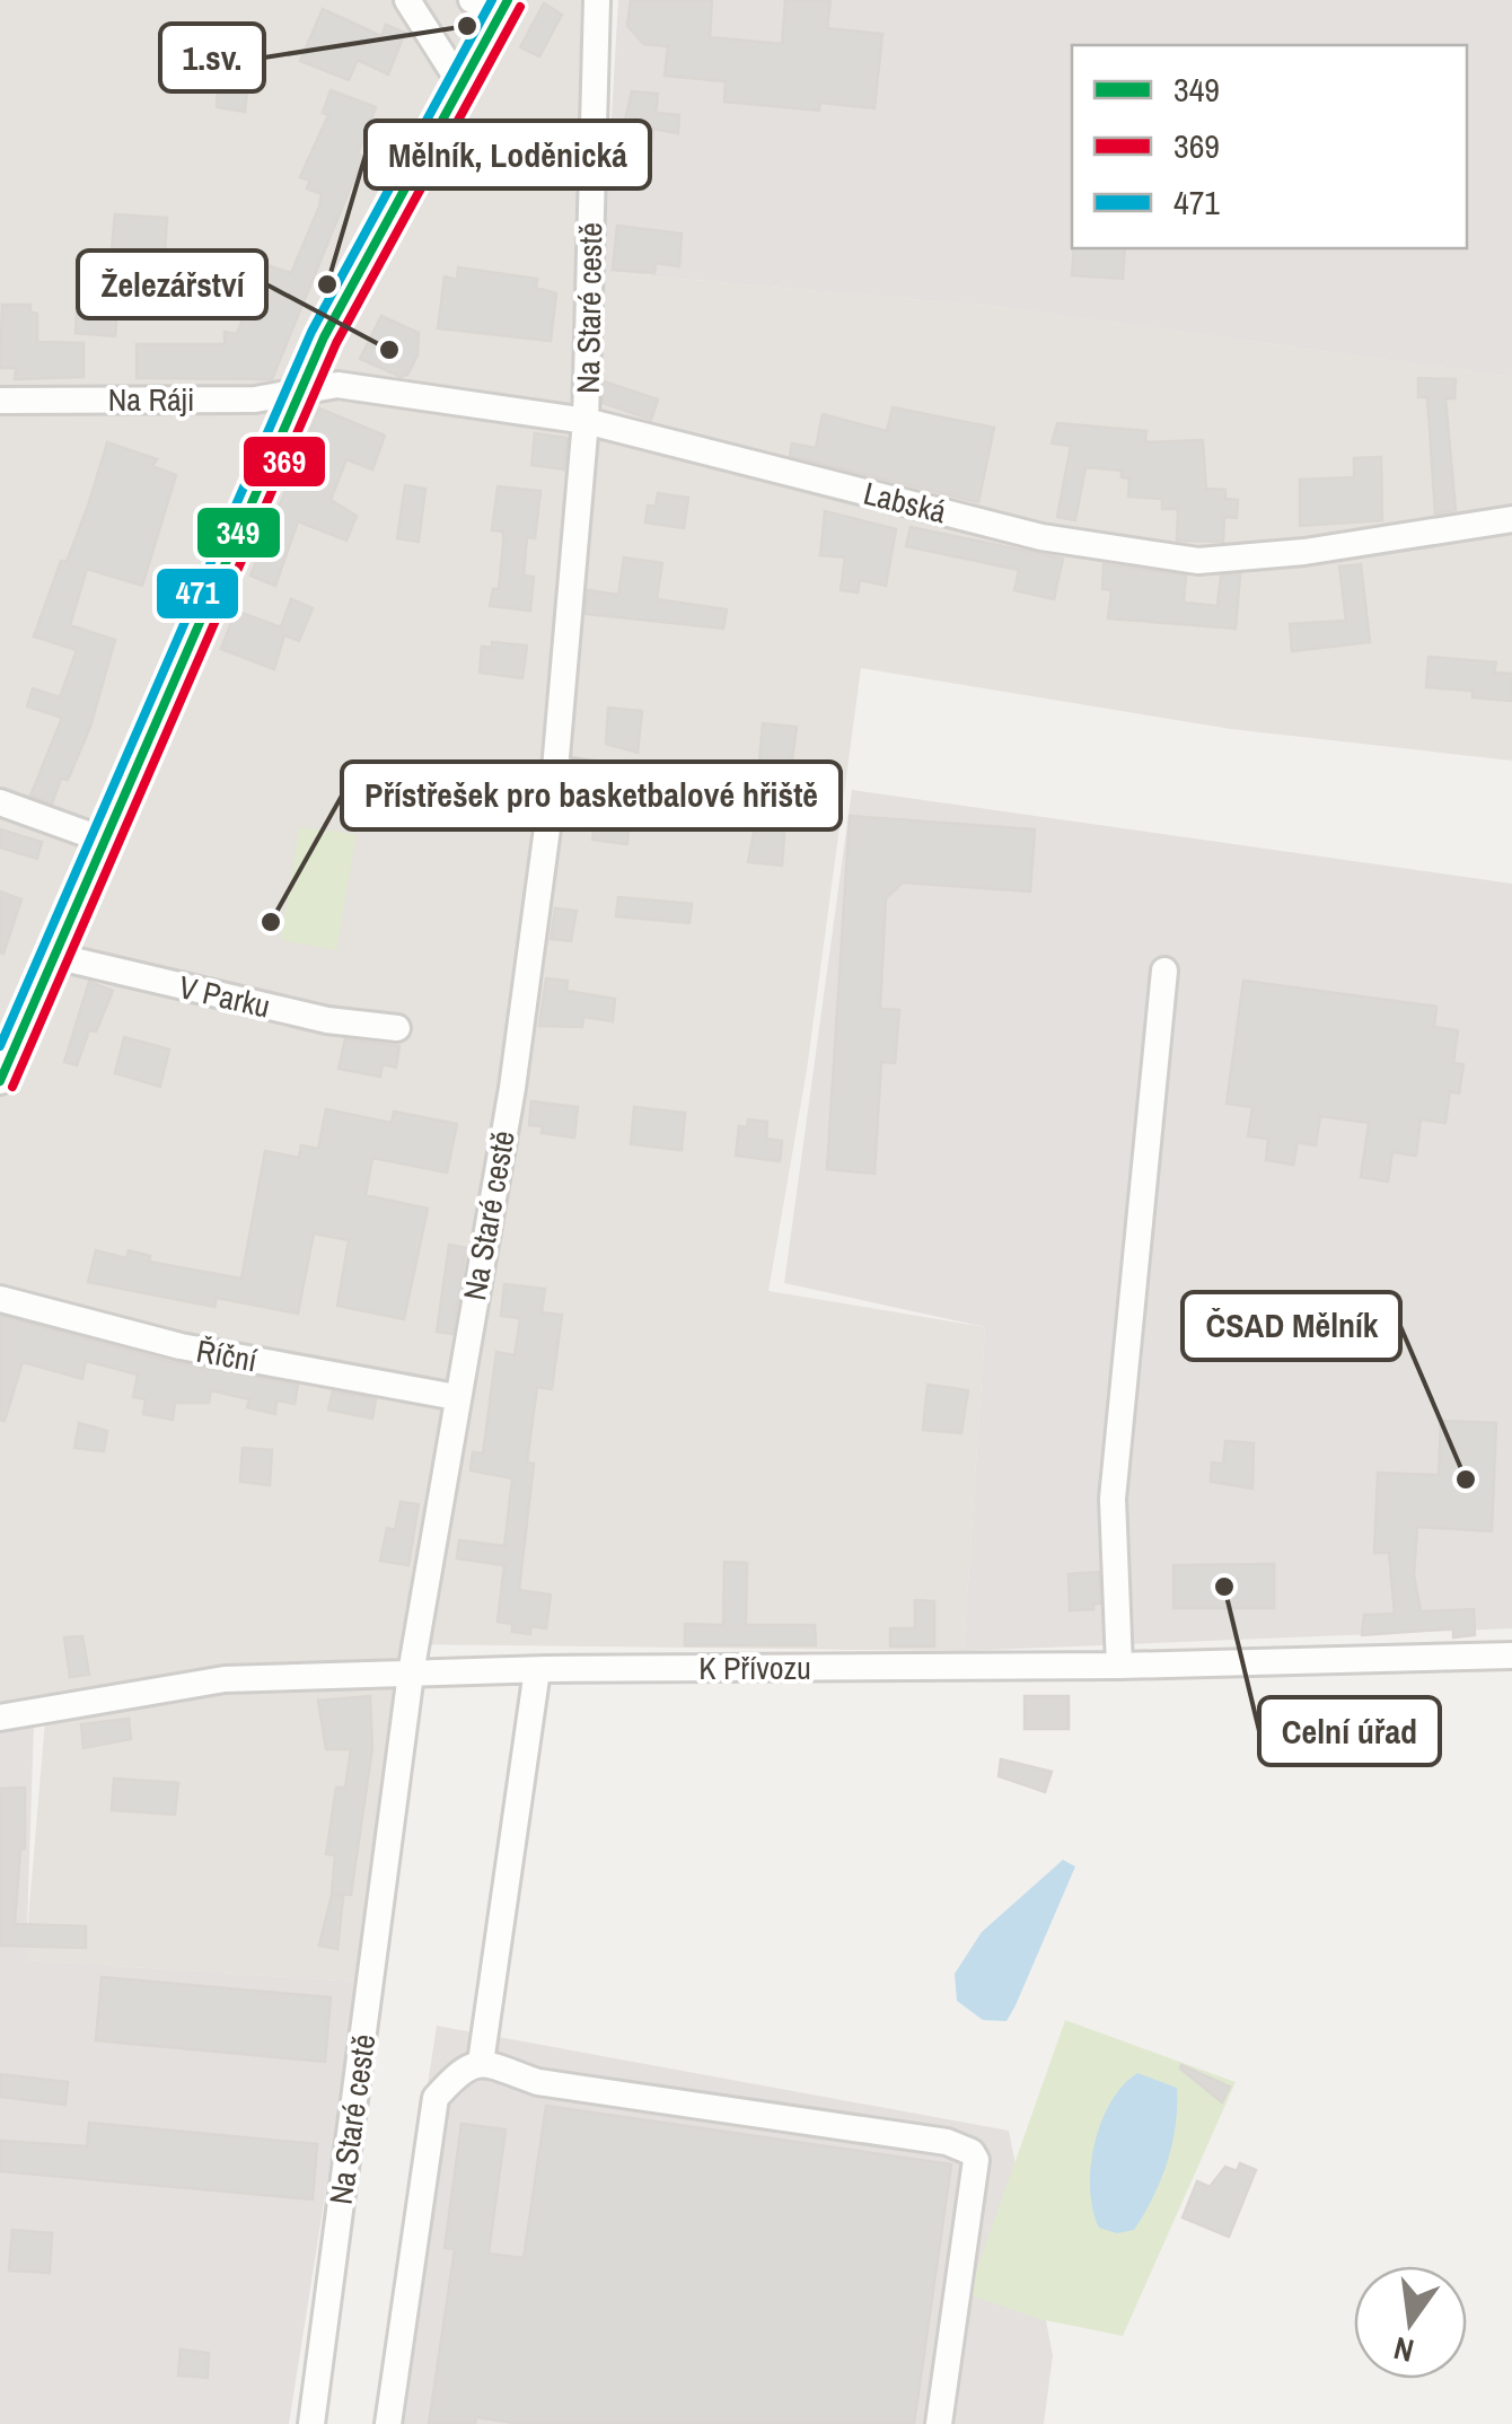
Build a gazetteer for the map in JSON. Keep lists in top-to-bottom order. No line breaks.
{"streets":{"street":["Na Staré cestě","Na Ráji","Labská","V Parku","Říční","K Přívozu"]},"crossings":[["Na Staré cestě","Labská"],["Na Staré cestě","Říční"],["Na Staré cestě","K Přívozu"],["Na Ráji","Labská"]],"places":["1.sv.","Mělník, Loděnická","Železářství","Přístřešek pro basketbalové hřiště","ČSAD Mělník","Celní úřad"],"lines":["transit line 349","transit line 471","transit line 369"],"legend":["349","369","471"],"north":"bottom"}
